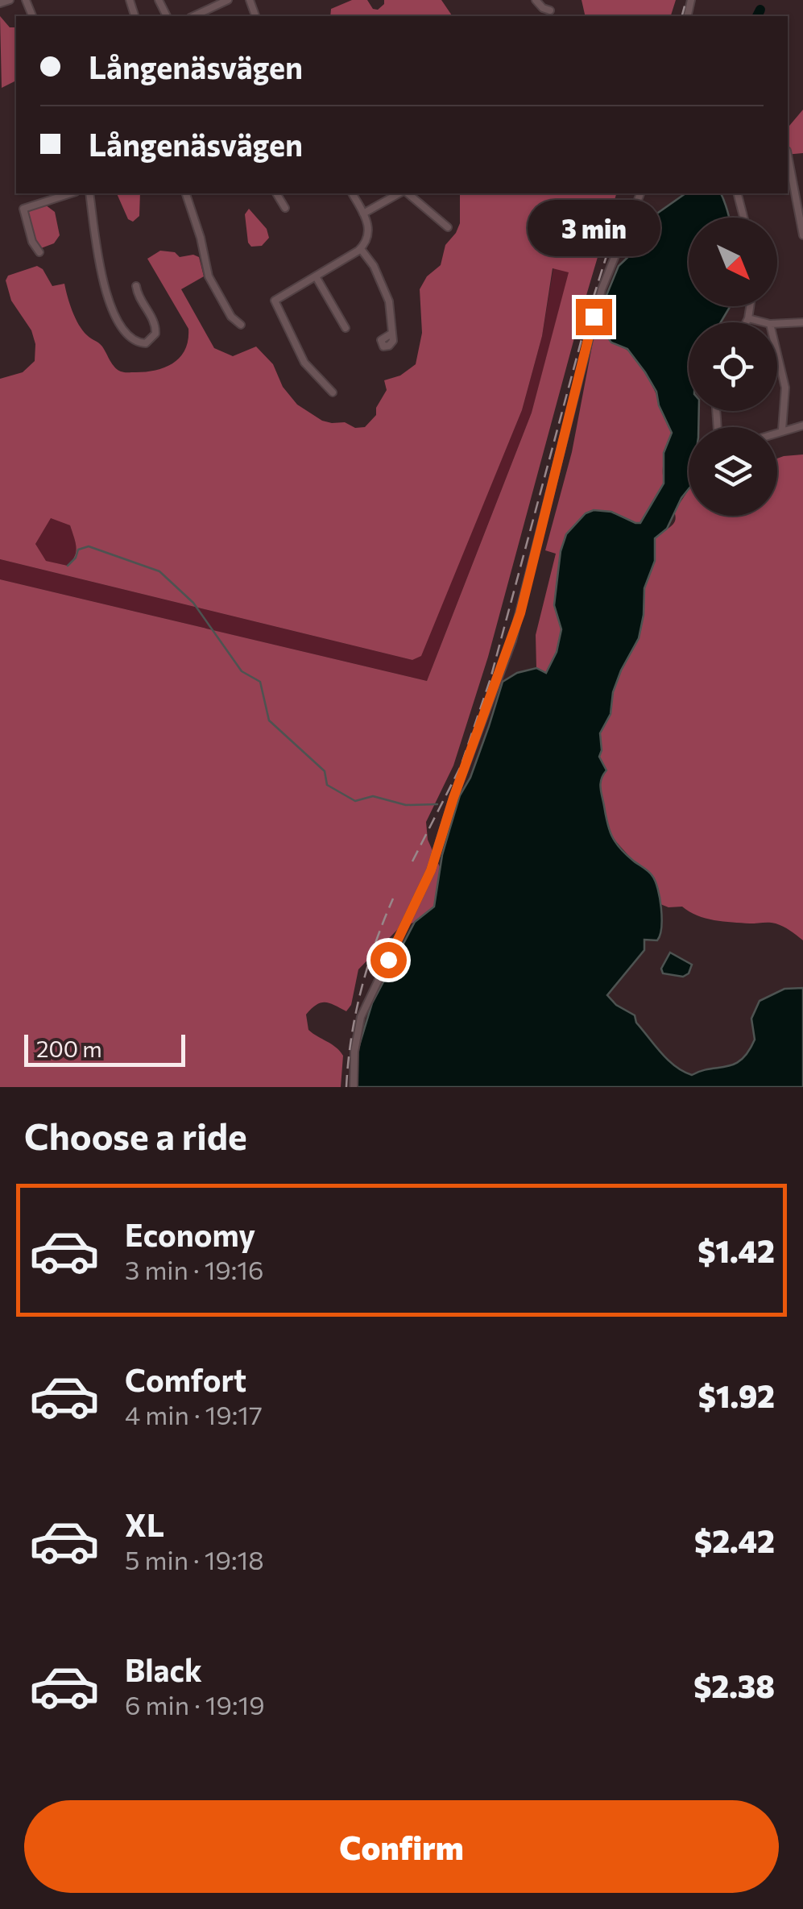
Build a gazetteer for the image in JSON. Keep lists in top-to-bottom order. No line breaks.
{"scale_bar":"200 m","north":"bottom right","page":{"banner":["Långenäsvägen","Långenäsvägen"],"bubble":"3 min","scale":"200 m","heading":"Choose a ride","list":[{"name":"Economy","note":"3 min · 19:16","value":"$1.42"},{"name":"Comfort","note":"4 min · 19:17","value":"$1.92"},{"name":"XL","note":"5 min · 19:18","value":"$2.42"},{"name":"Black","note":"6 min · 19:19","value":"$2.38"}],"buttons":"Confirm"}}
